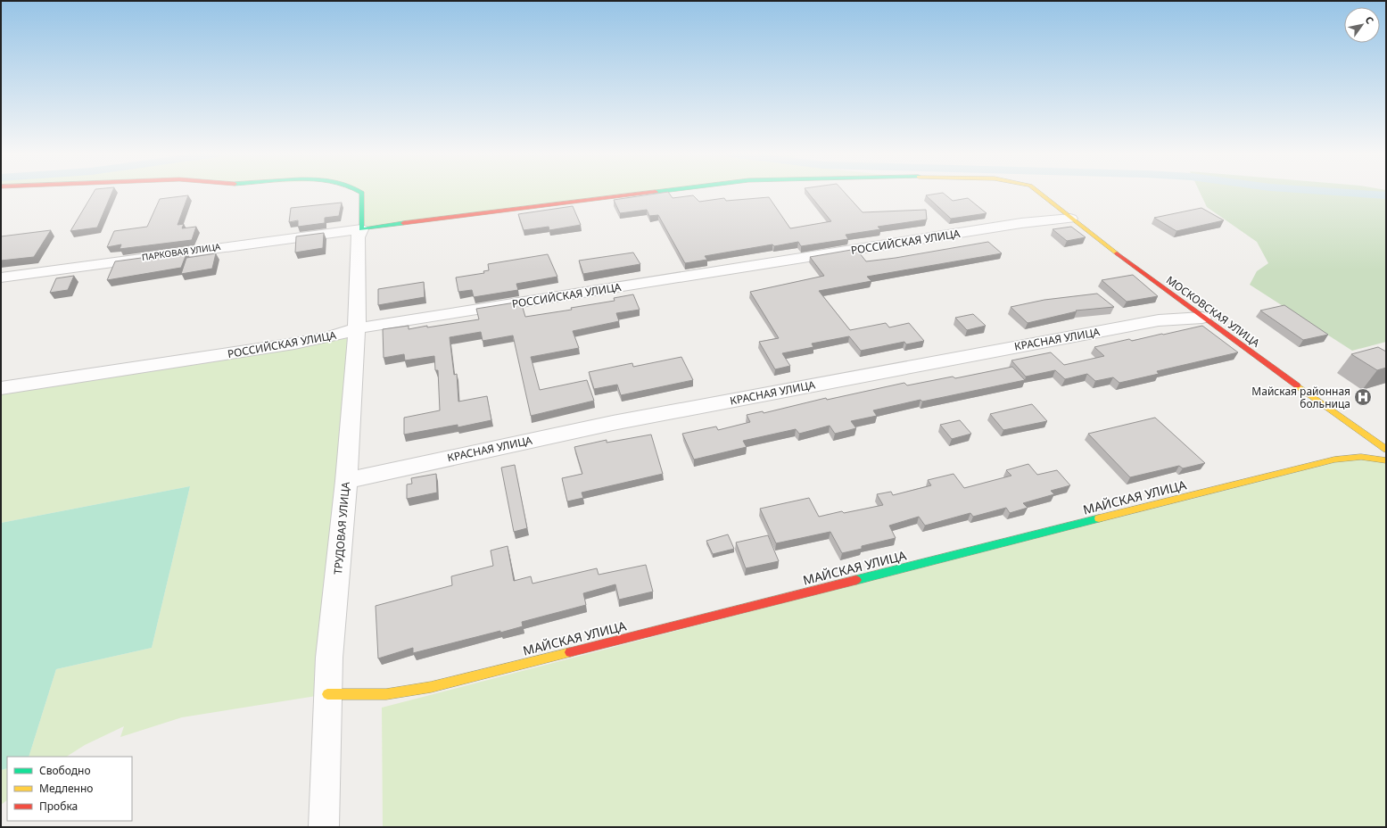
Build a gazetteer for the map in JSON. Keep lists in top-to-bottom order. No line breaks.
{"streets":{"street":["РОССИЙСКАЯ УЛИЦА","ПАРКОВАЯ УЛИЦА","МОСКОВСКАЯ УЛИЦА","КРАСНАЯ УЛИЦА","МАЙСКАЯ УЛИЦА","ТРУДОВАЯ УЛИЦА"]},"crossings":[["РОССИЙСКАЯ УЛИЦА","МОСКОВСКАЯ УЛИЦА"],["РОССИЙСКАЯ УЛИЦА","ТРУДОВАЯ УЛИЦА"],["ПАРКОВАЯ УЛИЦА","МОСКОВСКАЯ УЛИЦА"],["ПАРКОВАЯ УЛИЦА","ТРУДОВАЯ УЛИЦА"],["МОСКОВСКАЯ УЛИЦА","КРАСНАЯ УЛИЦА"],["МОСКОВСКАЯ УЛИЦА","ТРУДОВАЯ УЛИЦА"],["КРАСНАЯ УЛИЦА","ТРУДОВАЯ УЛИЦА"],["МАЙСКАЯ УЛИЦА","ТРУДОВАЯ УЛИЦА"]],"places":{"hospital":["Майская районная больница"]},"legend":["Свободно","Медленно","Пробка"],"north":"top right"}
